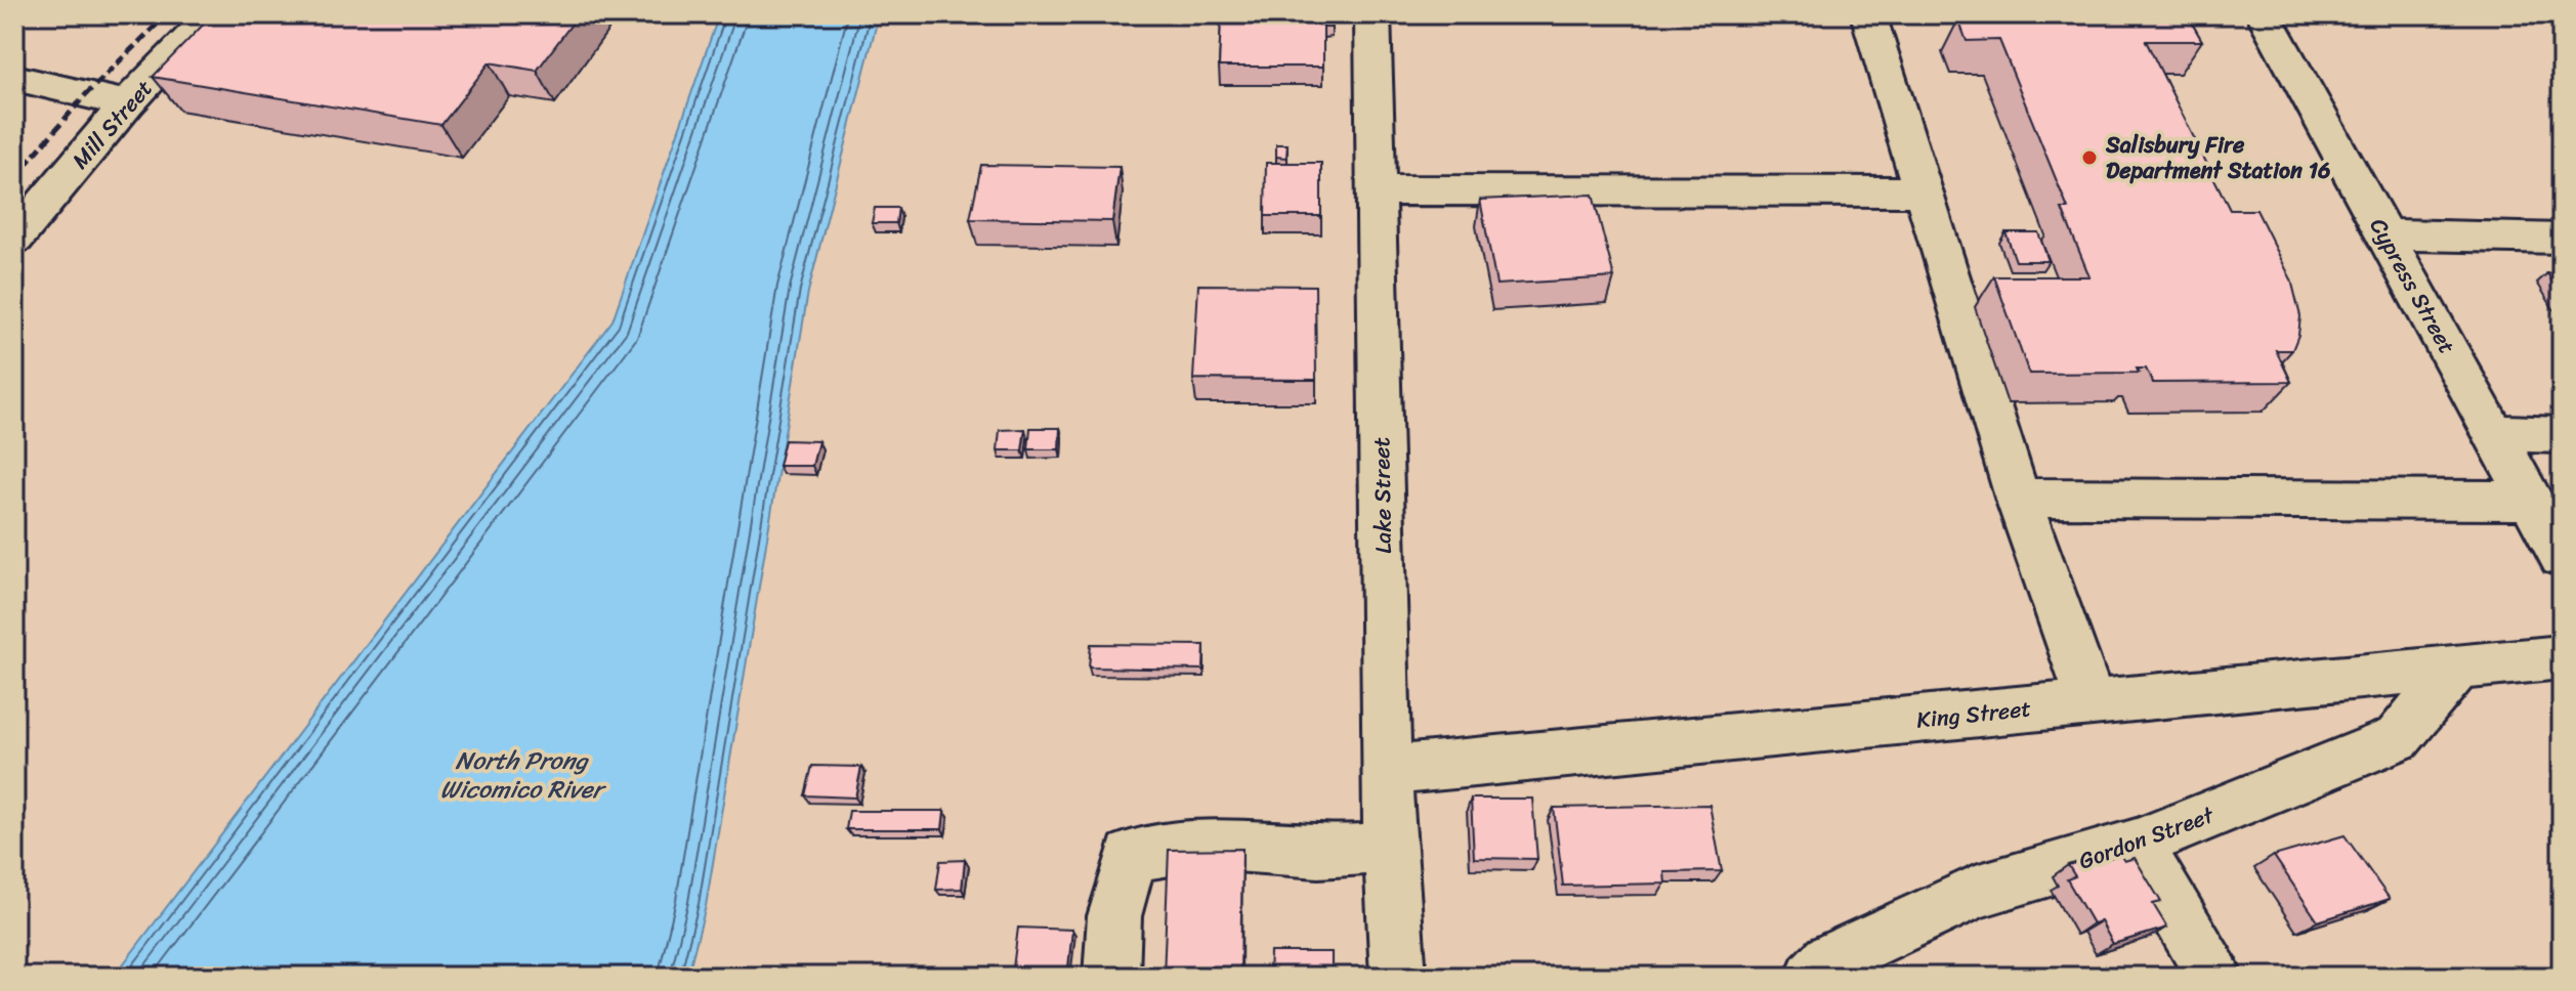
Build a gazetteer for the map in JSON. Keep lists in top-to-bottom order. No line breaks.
{"streets":{"street":["Mill Street","Cypress Street","Lake Street","King Street","Gordon Street"]},"crossings":[["Lake Street","King Street"],["King Street","Gordon Street"]],"water":["North Prong Wicomico River"],"places":["Salisbury Fire Department Station 16"]}
